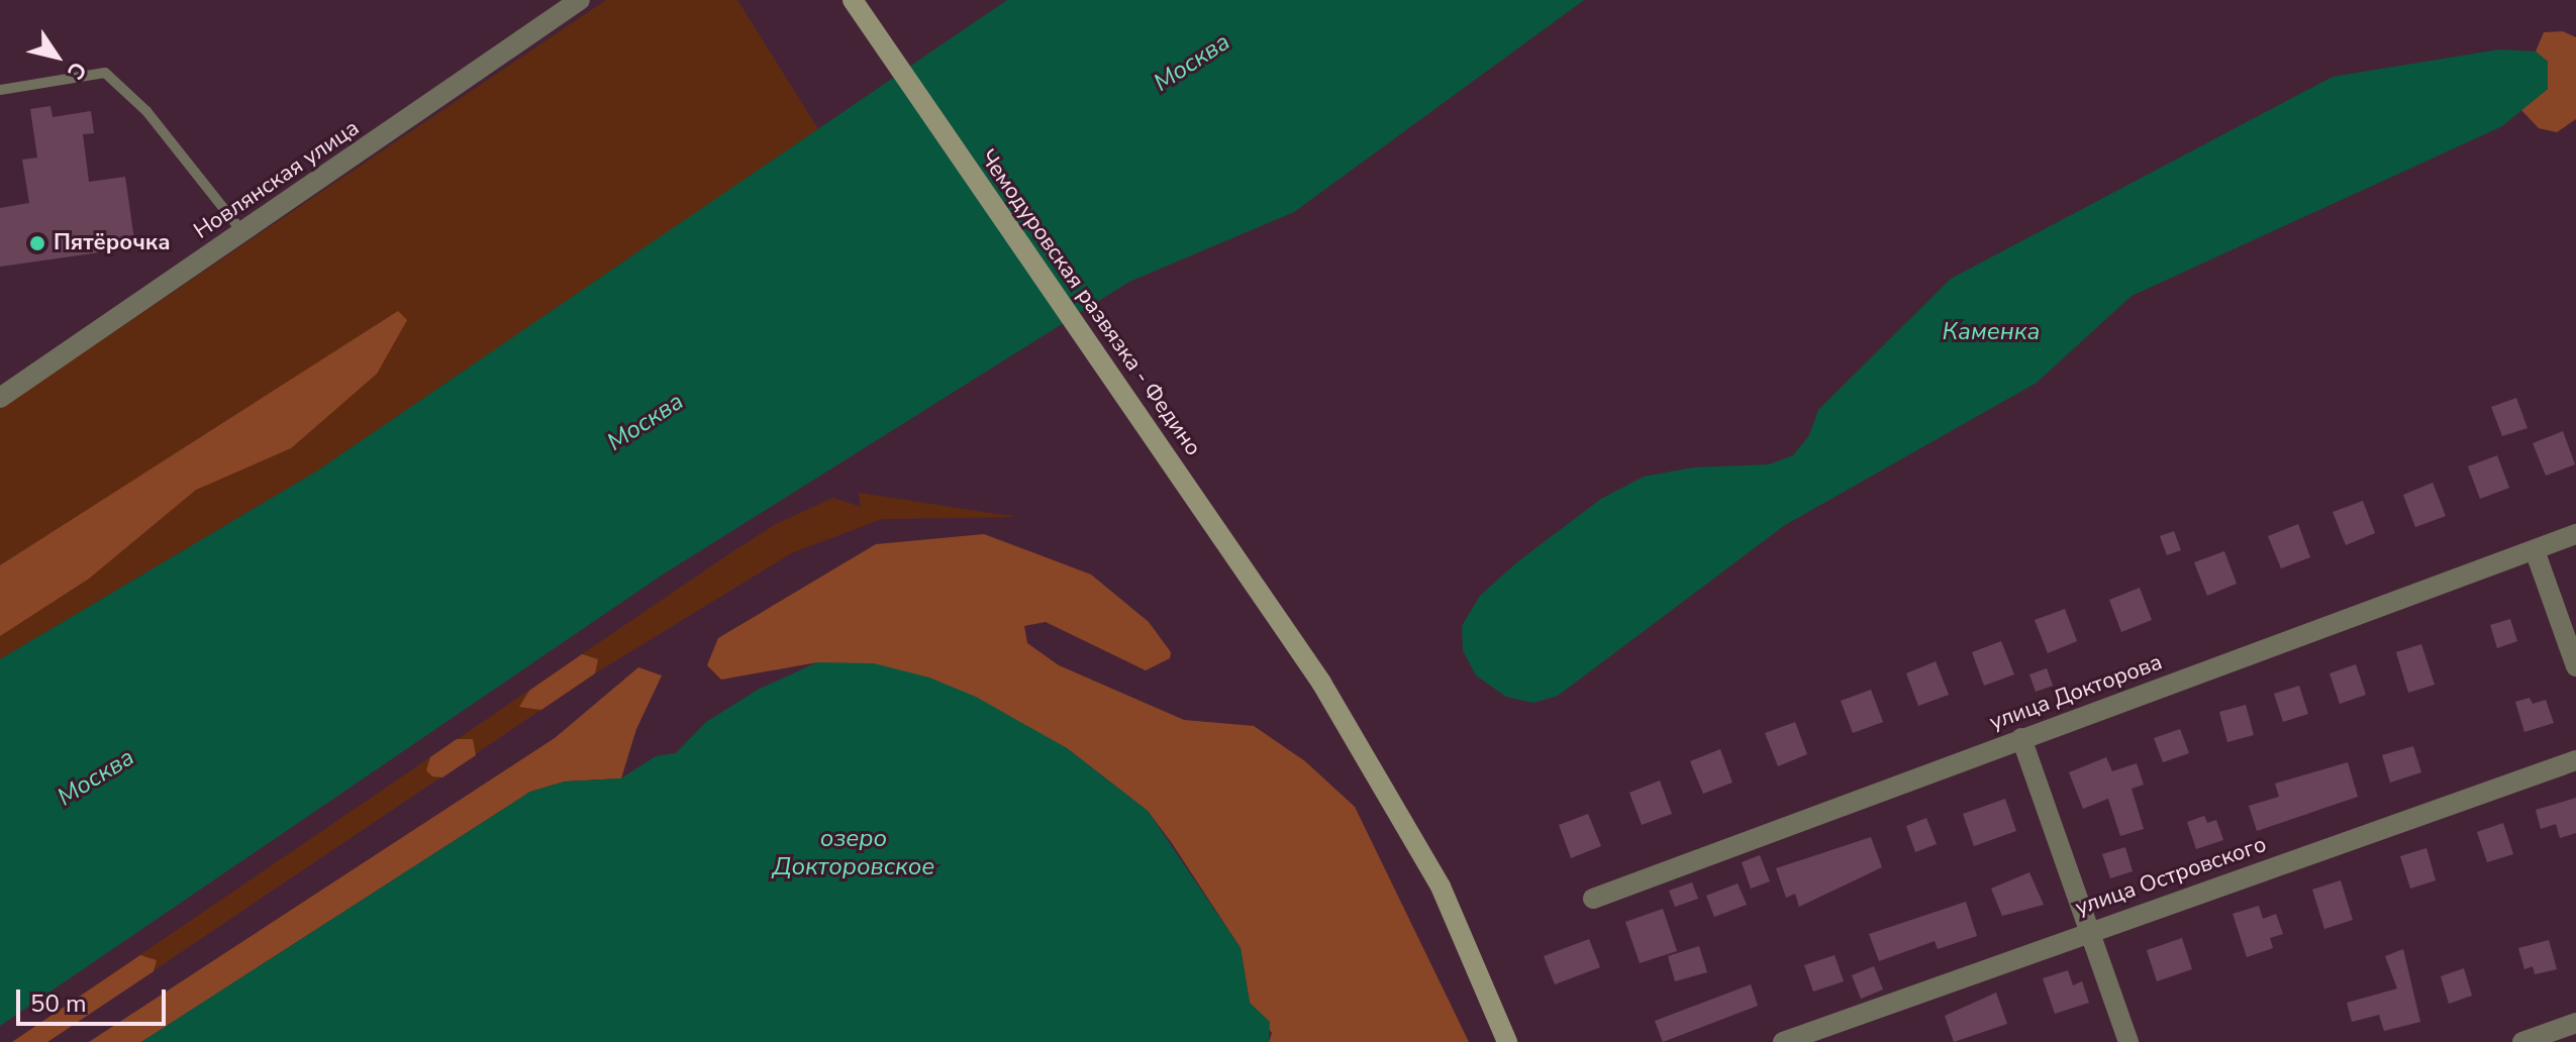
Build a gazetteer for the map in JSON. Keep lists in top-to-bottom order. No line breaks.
{"streets":{"street":["Новлянская улица","Чемодуровская развязка - Федино","улица Докторова","улица Островского"]},"water":["Москва","Каменка","озеро Докторовское"],"places":["Пятёрочка"],"scale_bar":"50 m","north":"bottom right"}
